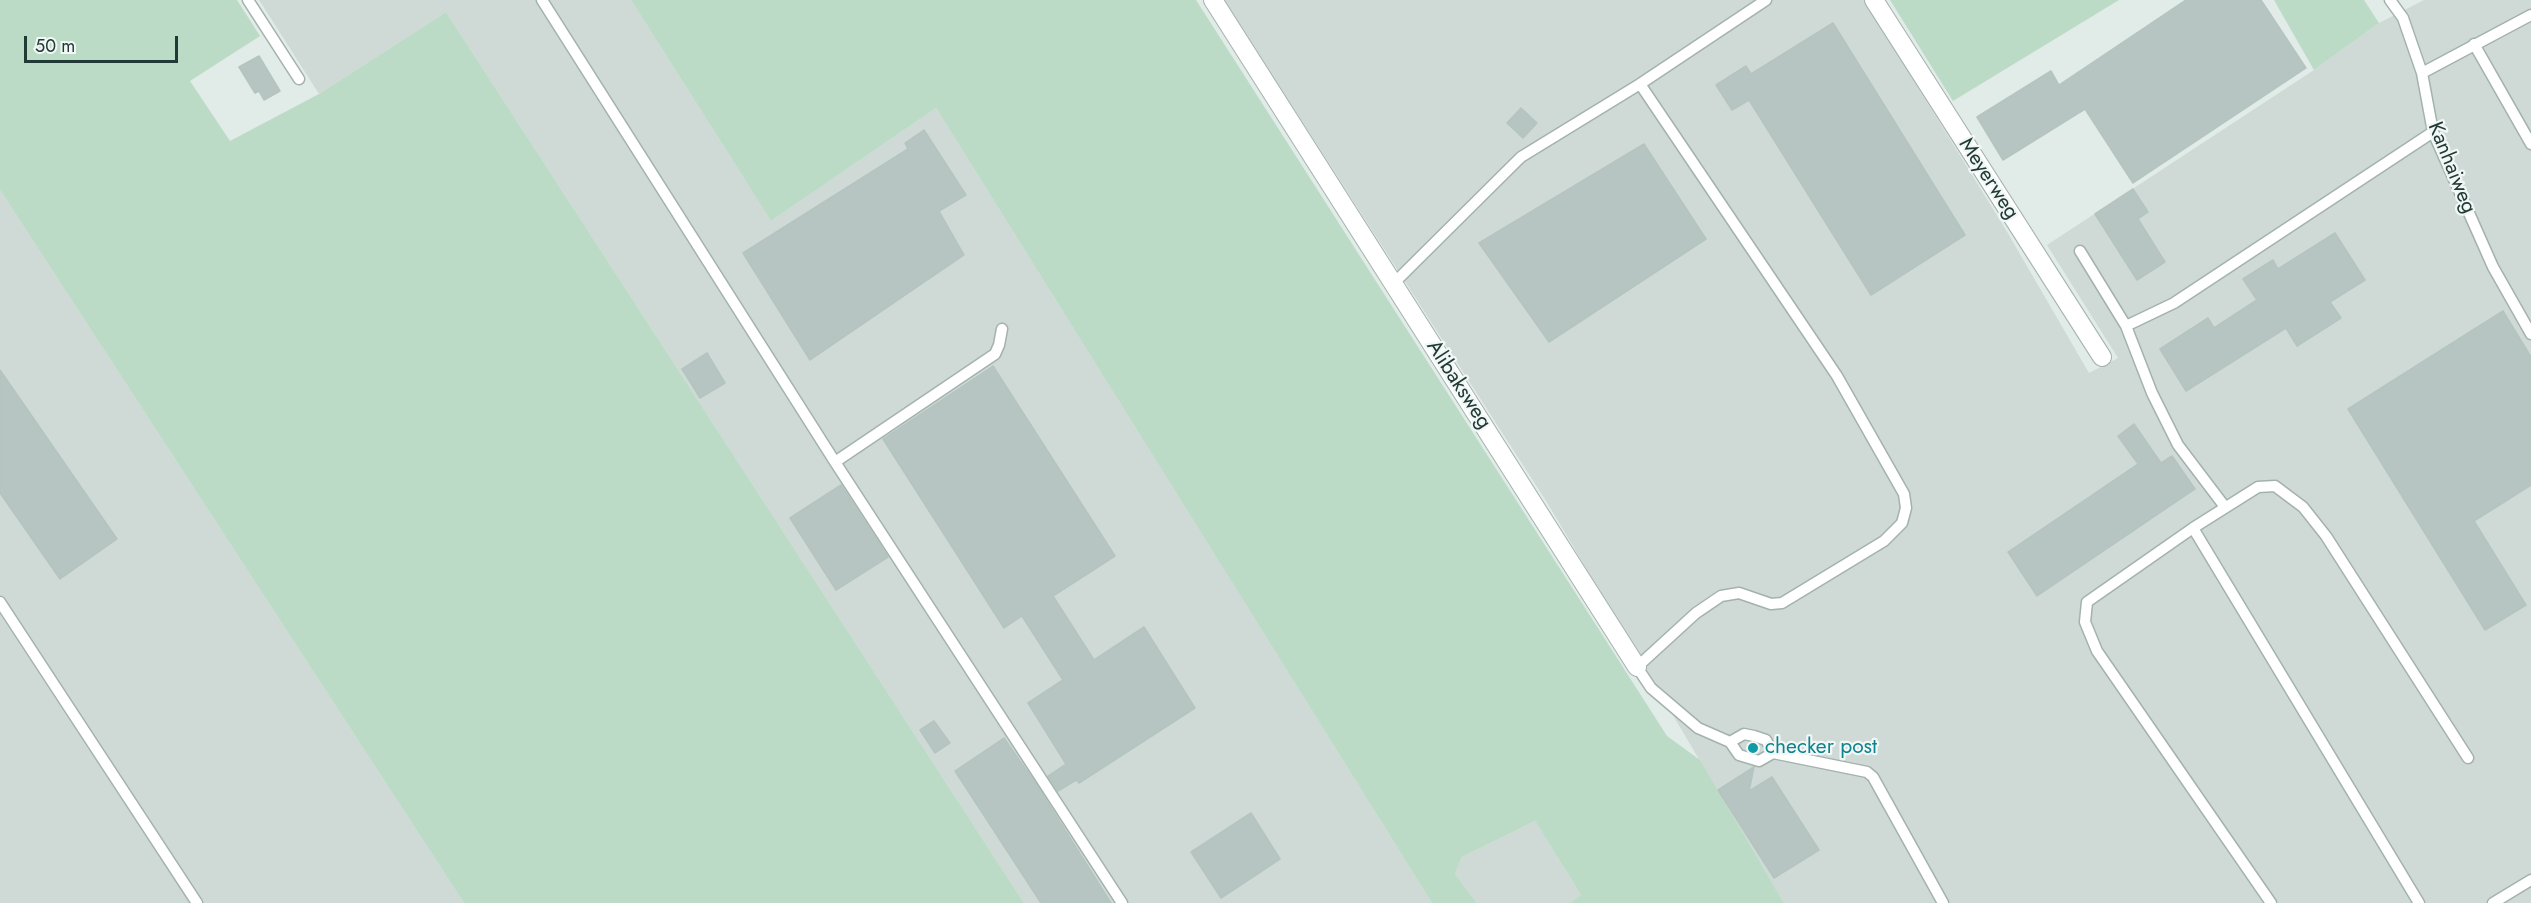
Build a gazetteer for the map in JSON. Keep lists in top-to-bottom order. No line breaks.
{"streets":{"street":["Meyerweg","Alibaksweg"],"lane":["Kanhaiweg"]},"places":["checker post"],"scale_bar":"50 m"}
